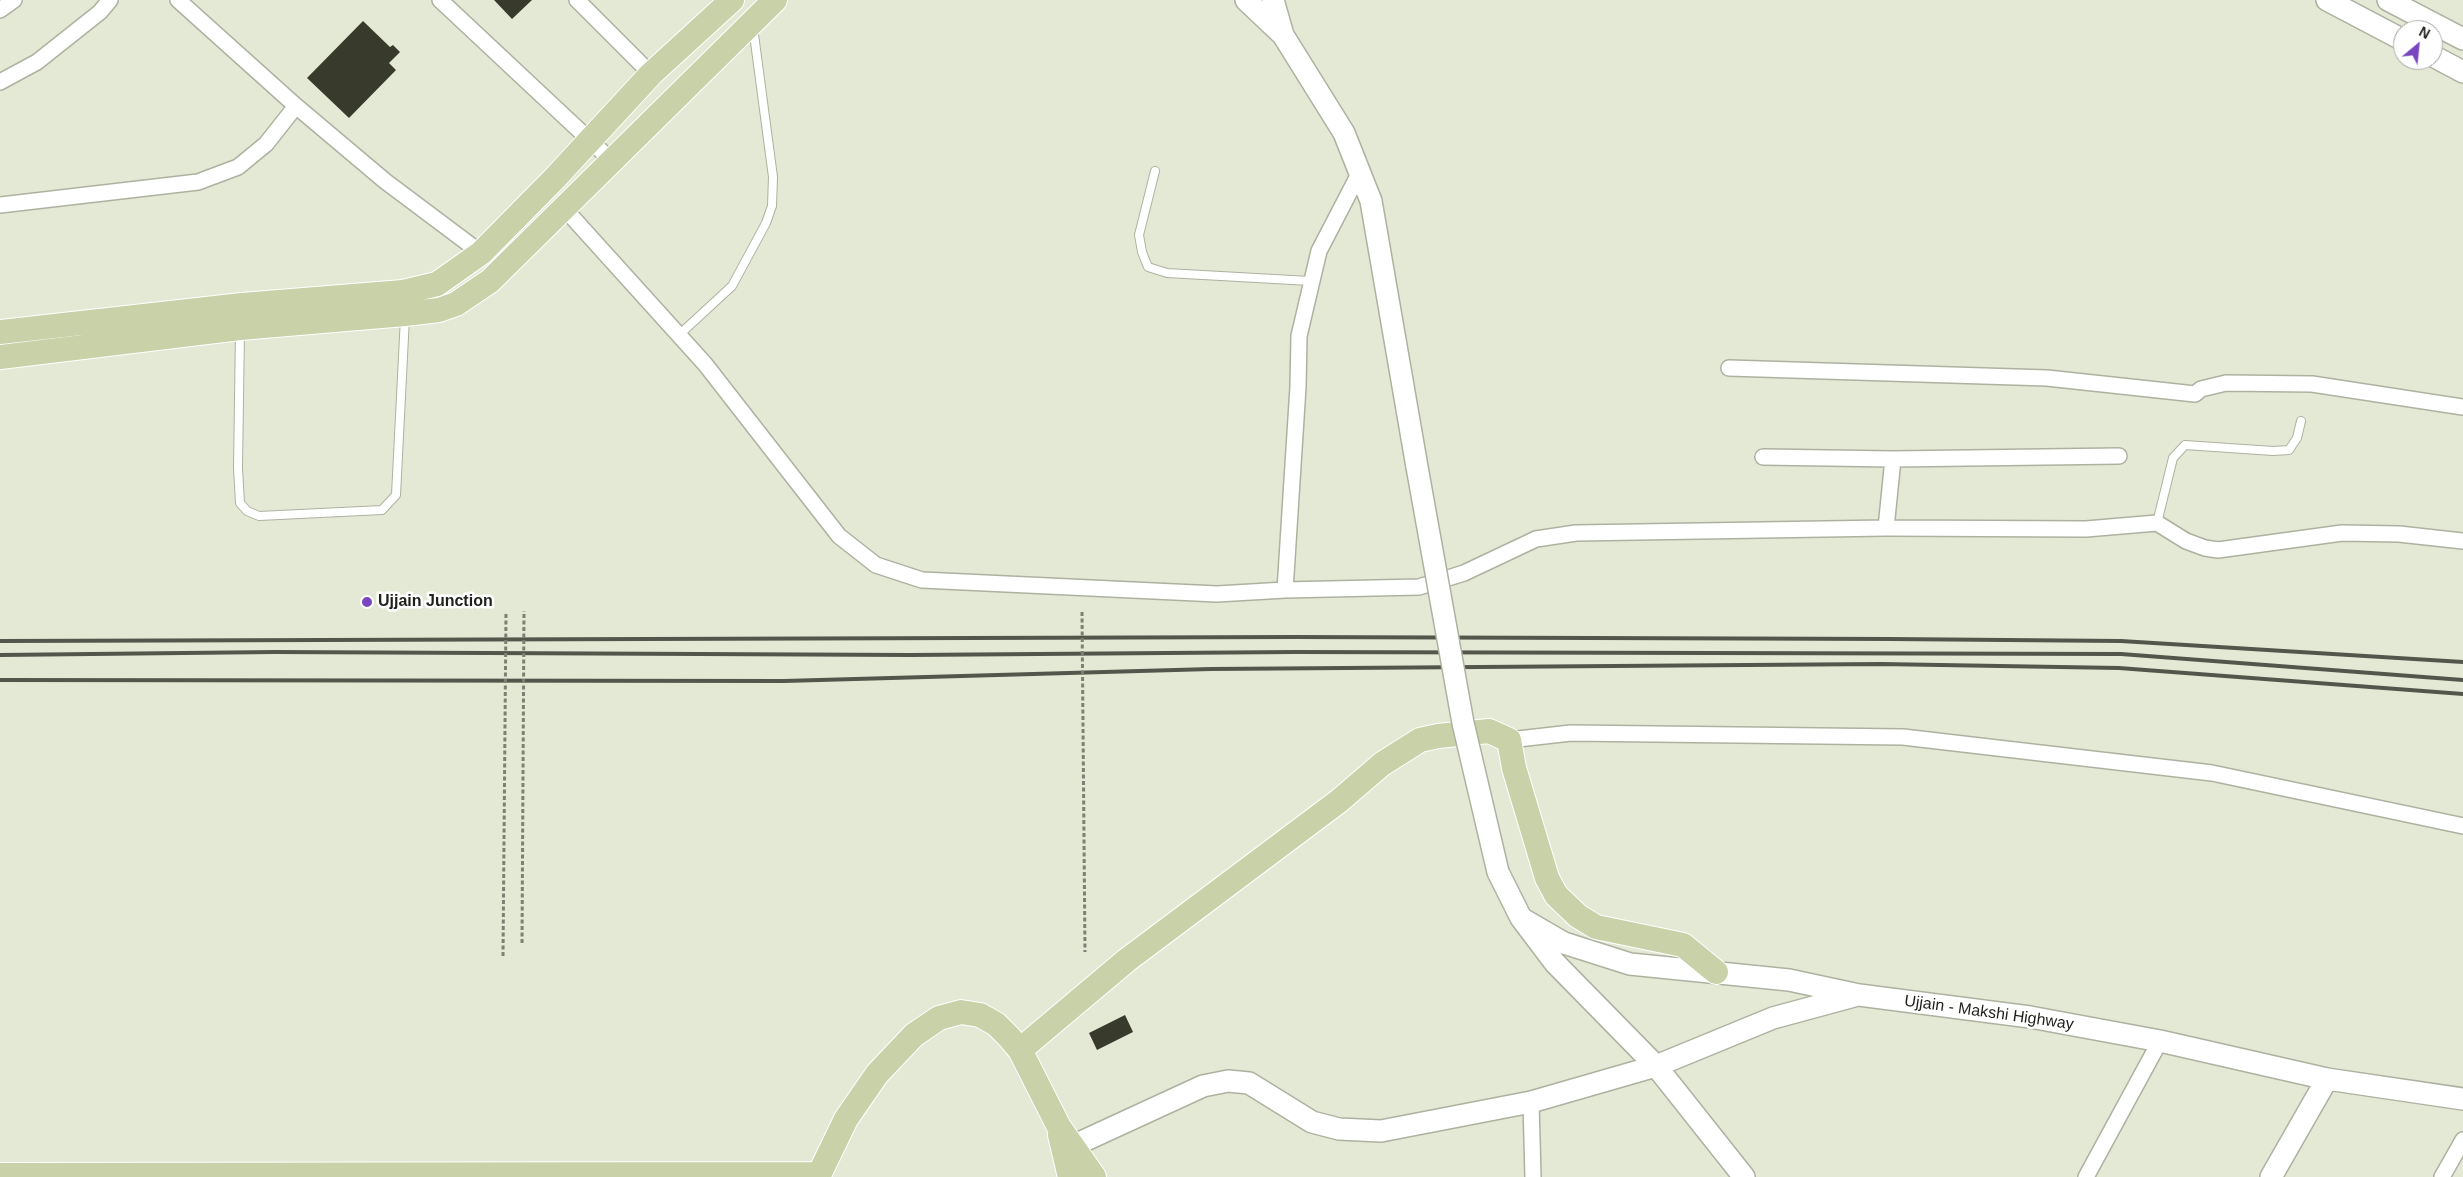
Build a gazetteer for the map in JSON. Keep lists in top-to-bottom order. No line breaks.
{"streets":{"main road":["Ujjain - Makshi Highway"]},"places":["Ujjain Junction"],"north":"top right"}
